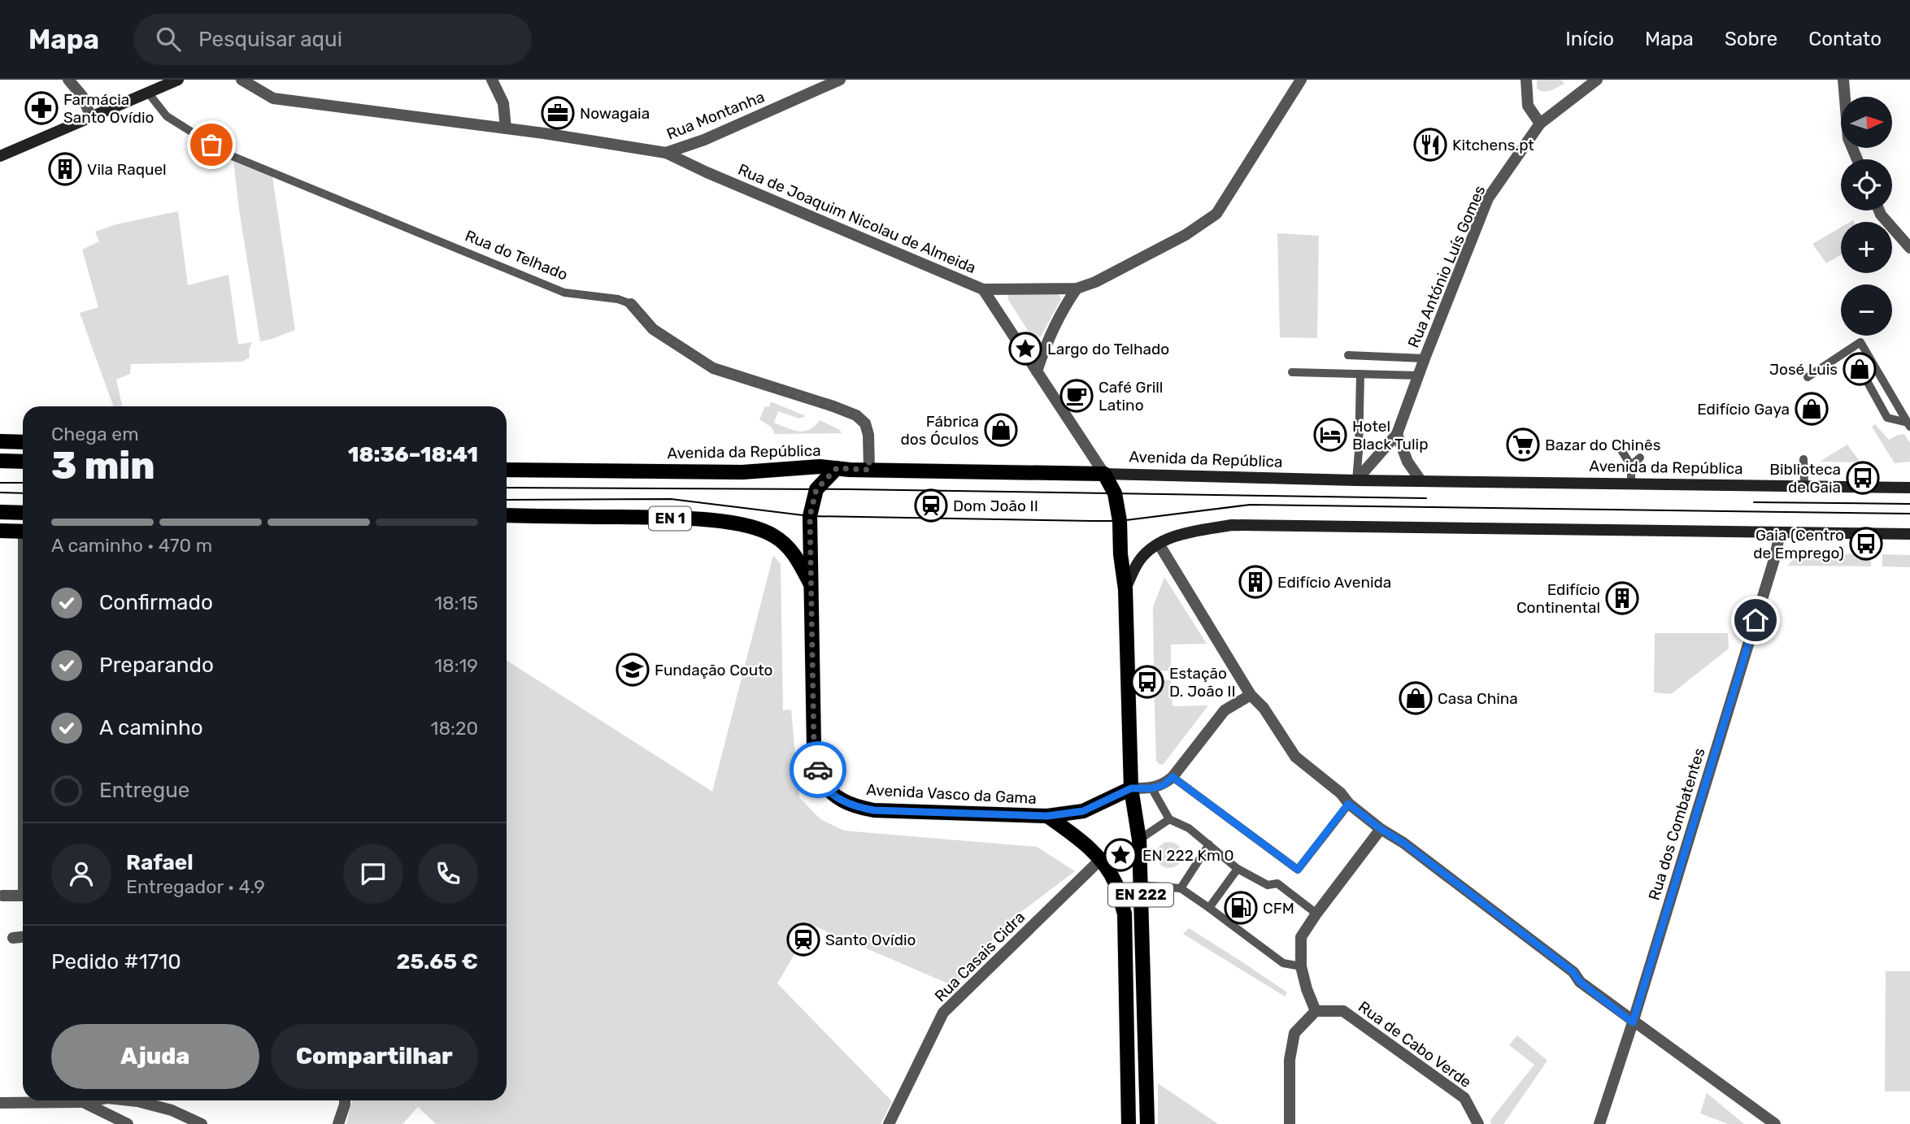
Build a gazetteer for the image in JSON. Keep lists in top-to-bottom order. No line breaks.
{"streets":{"main road":["Avenida da República","EN 1","Avenida Vasco da Gama","EN 222"],"street":["Rua Montanha","Rua de Joaquim Nicolau de Almeida","Rua do Telhado","Rua António Luís Gomes","Rua dos Combatentes","Rua Casais Cidra","Rua de Cabo Verde"]},"crossings":[["Rua Montanha","Rua de Joaquim Nicolau de Almeida"],["Rua de Joaquim Nicolau de Almeida","Avenida da República"],["Rua do Telhado","Avenida da República"],["Rua António Luís Gomes","Avenida da República"],["Avenida da República","Avenida Vasco da Gama"],["EN 1","Avenida Vasco da Gama"],["Avenida Vasco da Gama","EN 222"],["Avenida Vasco da Gama","Rua Casais Cidra"]],"places":{"pharmacy":["Farmácia Santo Ovídio"],"office":["Nowagaia"],"restaurant":["Kitchens.pt"],"building":["Vila Raquel","Edifício Avenida","Edifício Continental"],"place":["Largo do Telhado","EN 222 Km 0"],"shop":["José Luis","Edifício Gaya","Fábrica dos Óculos","Casa China"],"cafe":["Café Grill Latino"],"hotel":["Hotel Black Tulip"],"supermarket":["Bazar do Chinês"],"bus stop":["Biblioteca de Gaia","Gaia (Centro de Emprego)","Estação D. João II"],"station":["Dom João II","Santo Ovídio"],"school or university":["Fundação Couto"],"fuel station":["CFM"]},"north":"right","page":{"header":"Mapa","search":"Pesquisar aqui","nav":["Início","Mapa","Sobre","Contato"],"map_buttons":["+","−"],"heading":["3 min","Chega em","18:36–18:41"],"panel":["Rafael","Entregador · 4.9","Pedido #1710","25.65 €"],"bar":"A caminho · 470 m","list":[["Confirmado","18:15"],["Preparando","18:19"],["A caminho","18:20"],"Entregue"],"buttons":["Ajuda","Compartilhar"]}}
